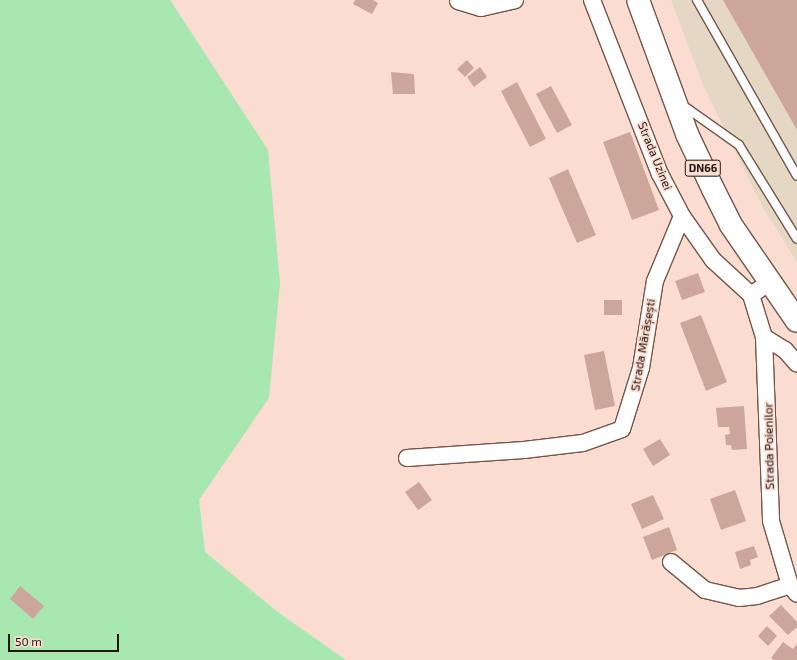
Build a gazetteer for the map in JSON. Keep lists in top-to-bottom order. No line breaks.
{"streets":{"main road":["DN66"],"street":["Strada Uzinei","Strada Mărășești","Strada Poienilor"]},"crossings":[["Strada Uzinei","DN66"],["Strada Uzinei","Strada Mărășești"],["Strada Uzinei","Strada Poienilor"],["DN66","Strada Poienilor"]],"scale_bar":"50 m"}
